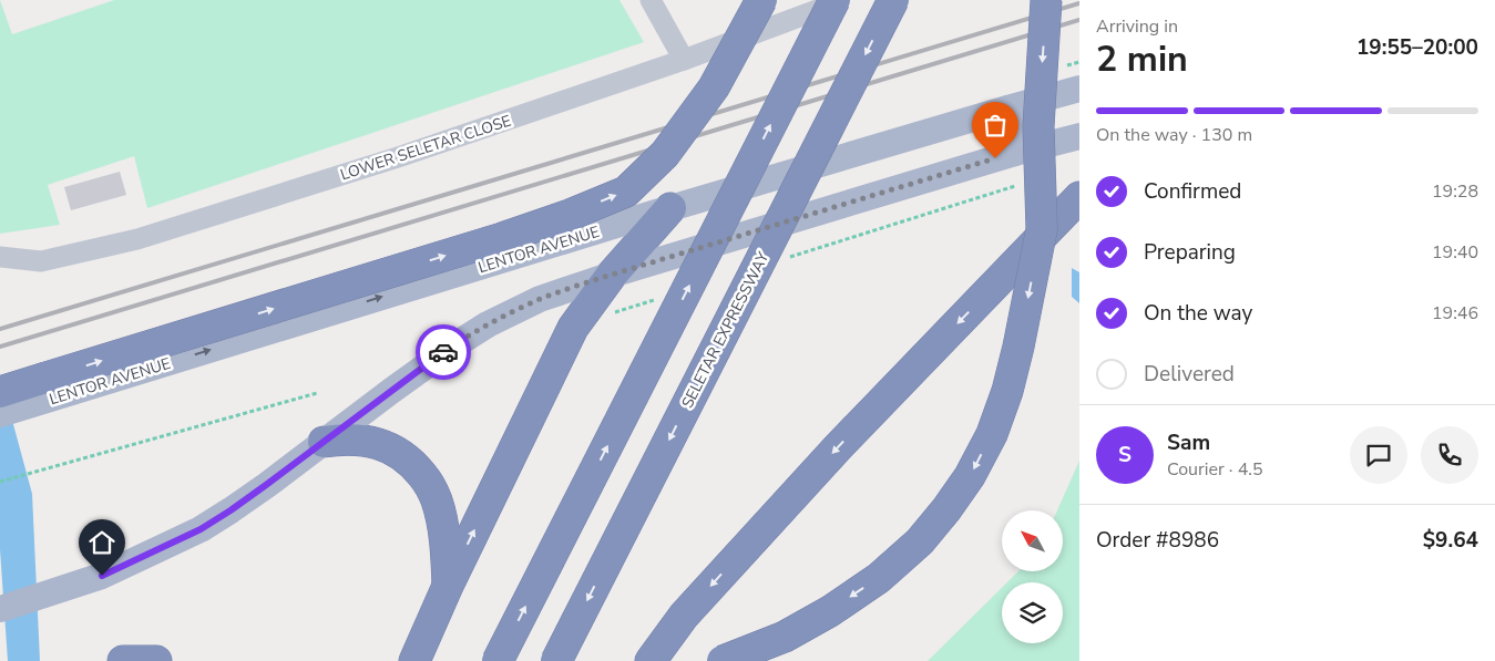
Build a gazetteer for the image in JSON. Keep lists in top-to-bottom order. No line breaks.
{"streets":{"highway":["SELETAR EXPRESSWAY"],"main road":["LENTOR AVENUE"],"lane":["LOWER SELETAR CLOSE"]},"north":"top left","page":{"heading":["2 min","Arriving in","19:55–20:00"],"panel":["Sam","Courier · 4.5","Order #8986","$9.64"],"bar":"On the way · 130 m","list":[["Confirmed","19:28"],["Preparing","19:40"],["On the way","19:46"],"Delivered"],"round":"S"}}
